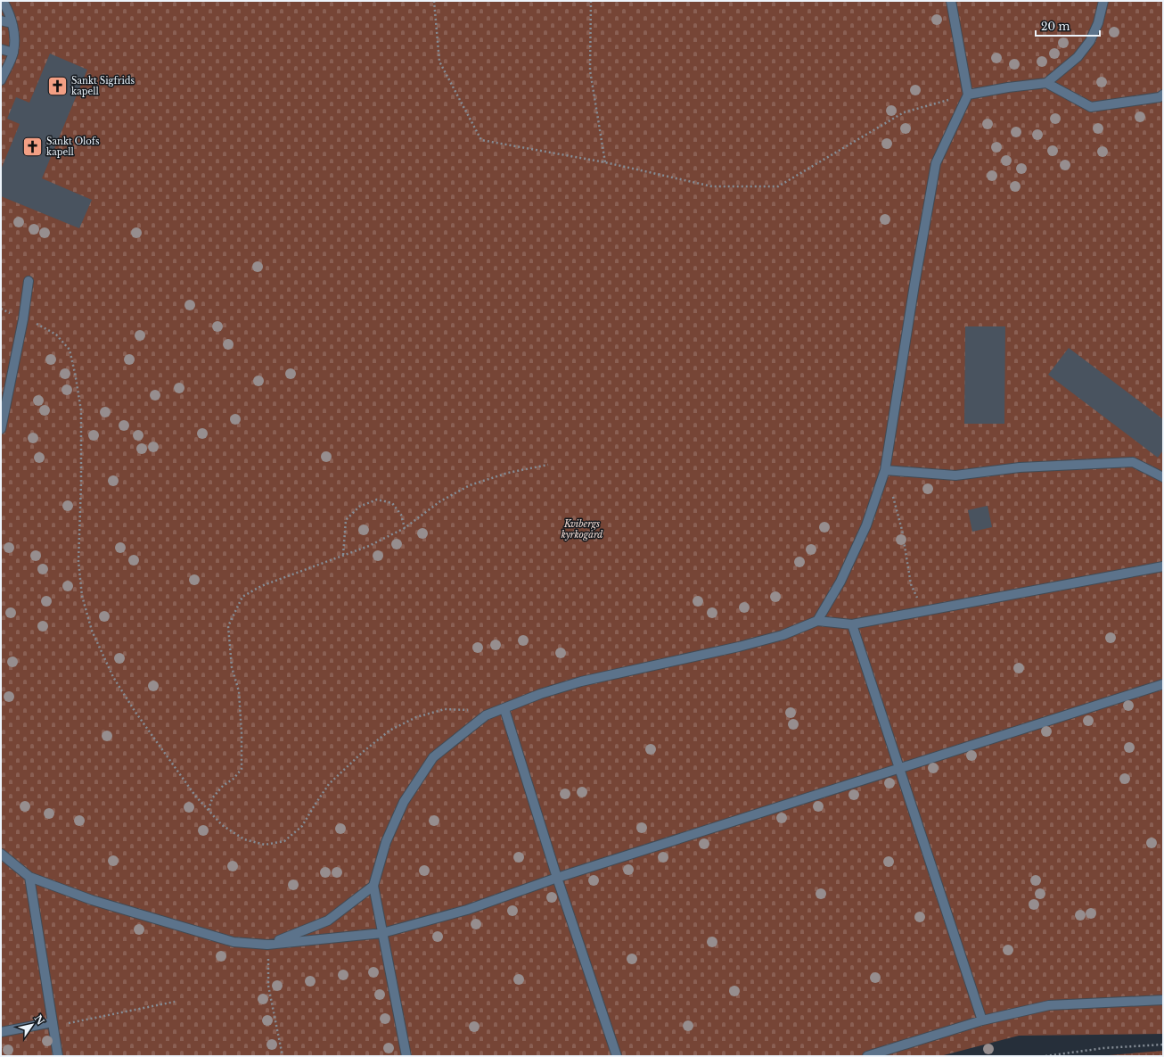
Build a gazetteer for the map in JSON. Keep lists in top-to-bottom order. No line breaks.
{"parks":["Kvibergs kyrkogård"],"places":{"church":["Sankt Sigfrids kapell","Sankt Olofs kapell"]},"scale_bar":"20 m","north":"top right"}
